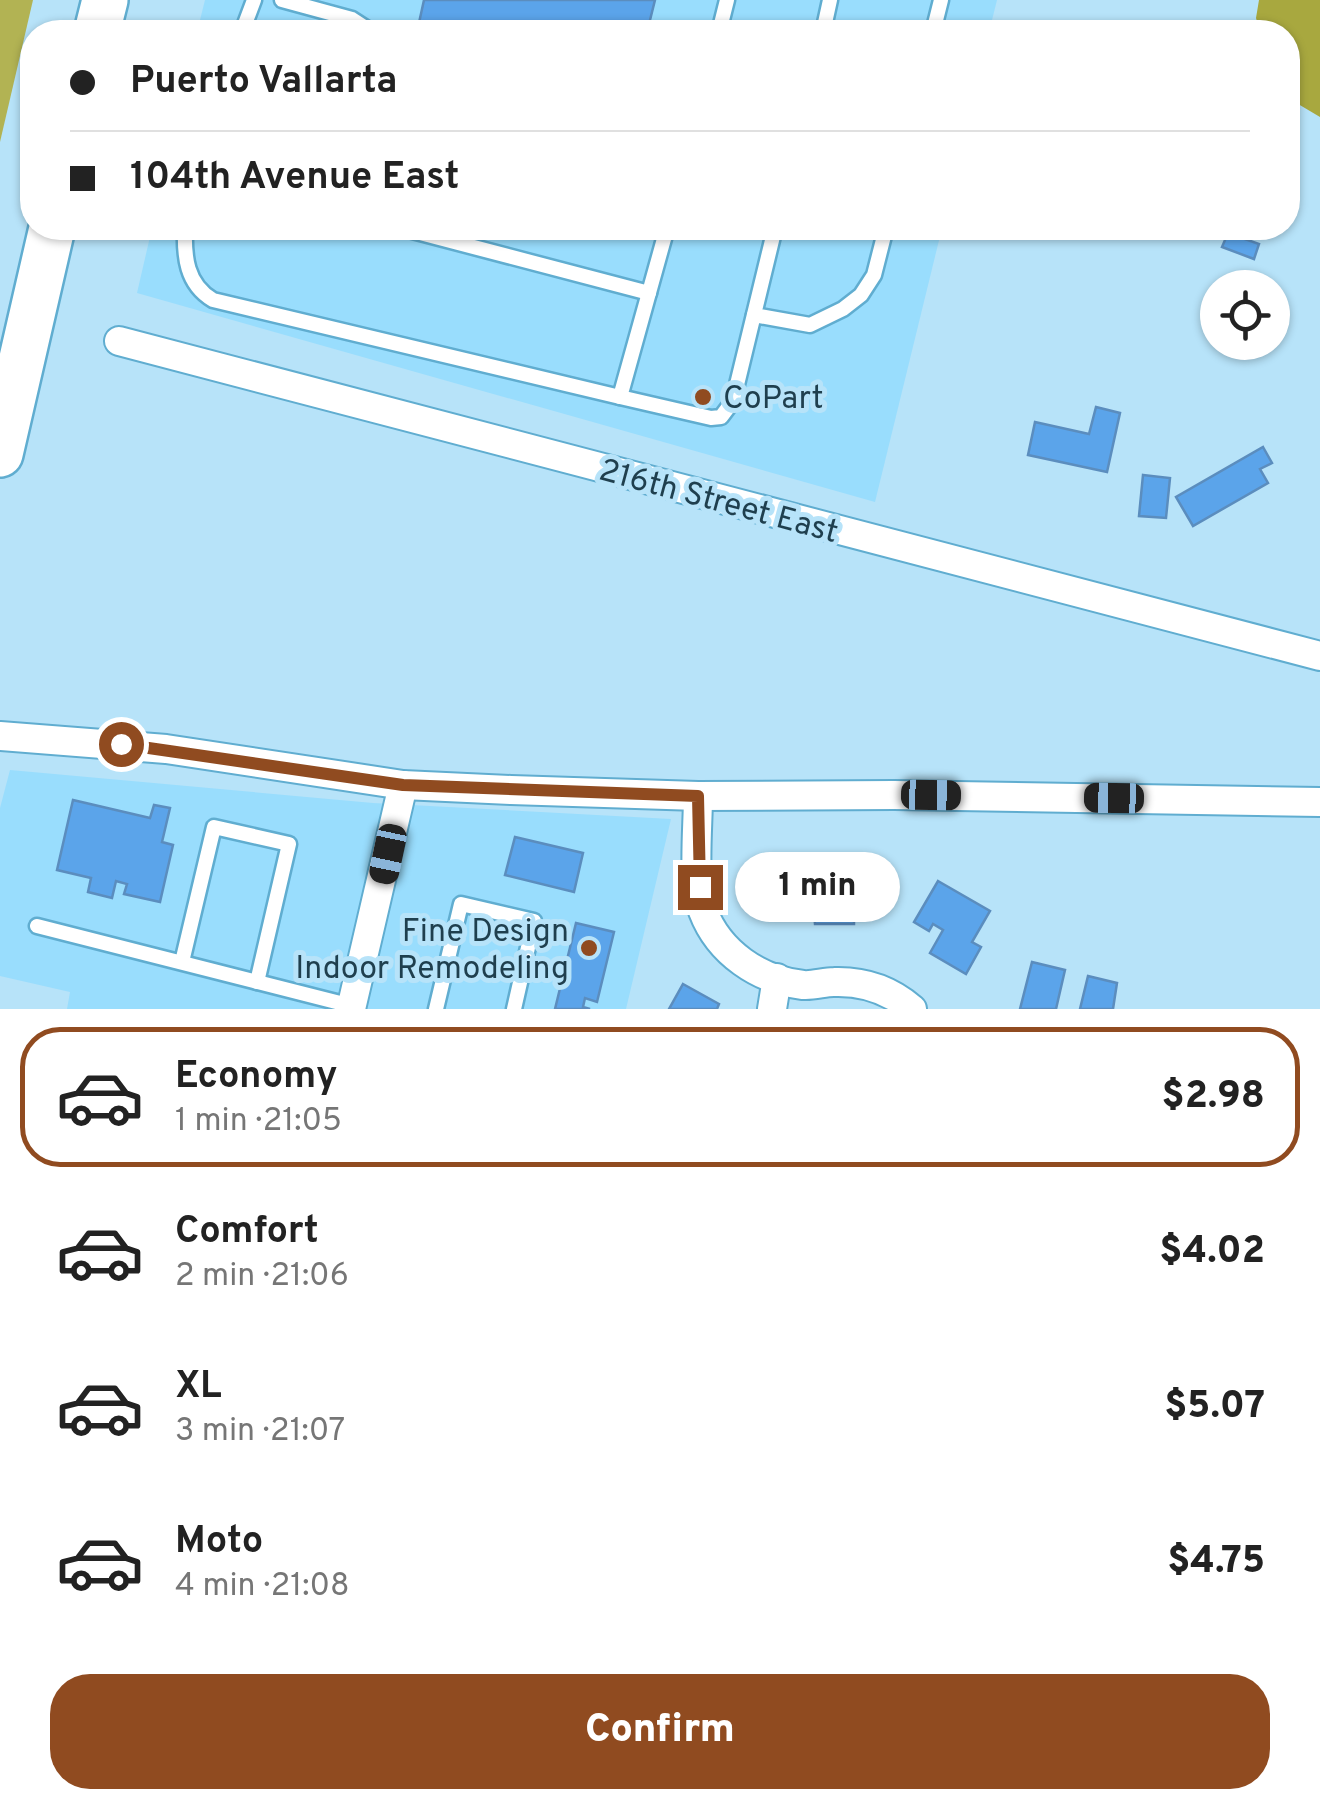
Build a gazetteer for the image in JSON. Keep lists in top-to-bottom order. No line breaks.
{"streets":{"street":["216th Street East"]},"places":["CoPart","Fine Design Indoor Remodeling"],"page":{"banner":["Puerto Vallarta","104th Avenue East"],"bubble":"1 min","list":[{"name":"Economy","note":"1 min · 21:05","value":"$2.98"},{"name":"Comfort","note":"2 min · 21:06","value":"$4.02"},{"name":"XL","note":"3 min · 21:07","value":"$5.07"},{"name":"Moto","note":"4 min · 21:08","value":"$4.75"}],"buttons":"Confirm"}}
